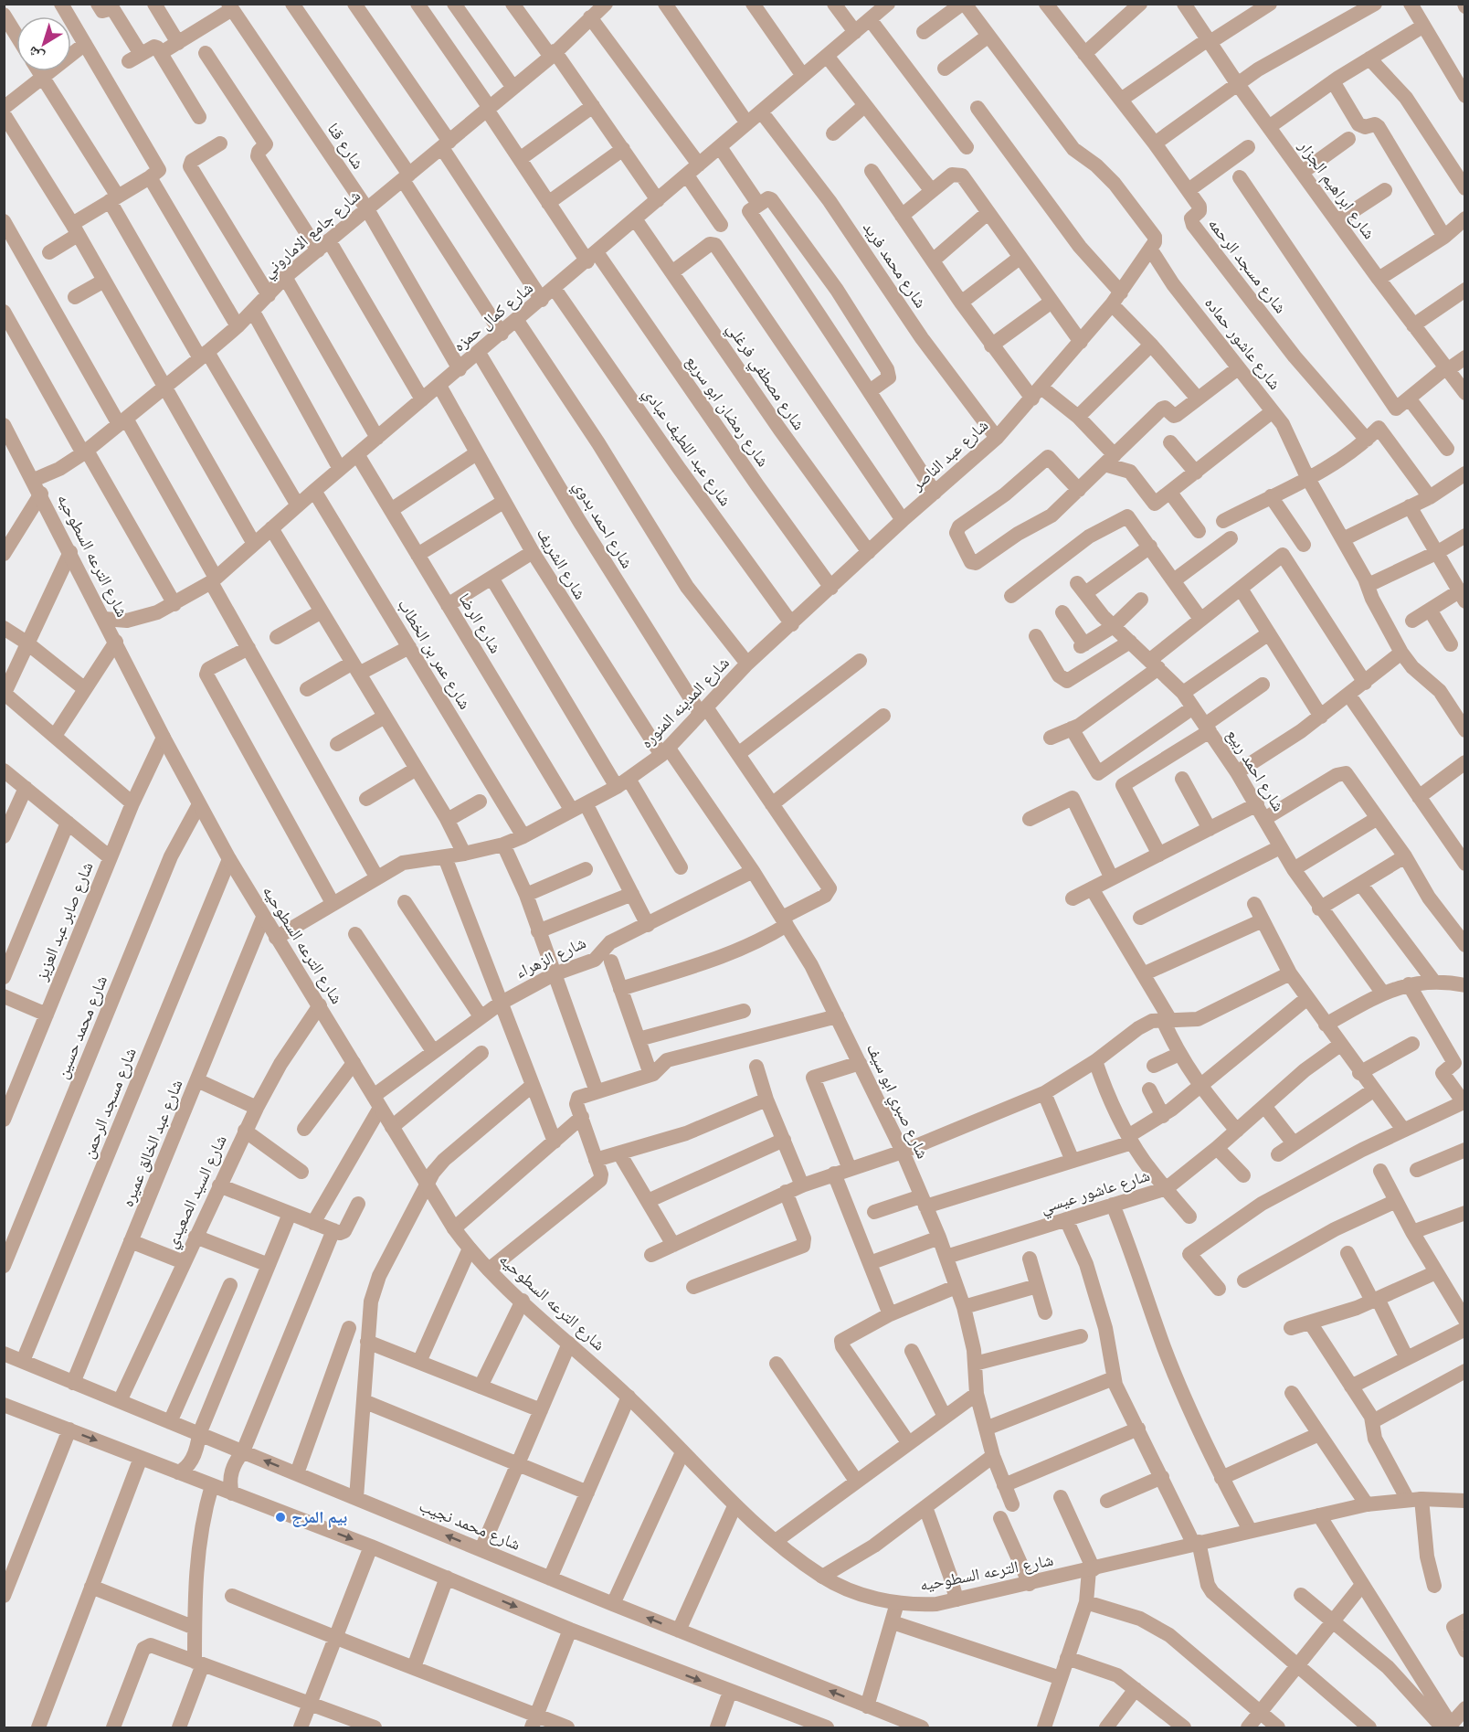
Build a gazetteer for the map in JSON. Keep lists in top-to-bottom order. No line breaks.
{"streets":{"street":["شارع قنا","شارع ابراهيم الجزار","شارع جامع الاماروني","شارع محمد فريد","شارع مسجد الرحمه","شارع كمال حمزه","شارع عاشور حماده","شارع مصطفي فرغلي","شارع رمضان ابو سريع","شارع عبد اللطيف عبادي","شارع عبد الناصر","شارع احمد بدوي","شارع الترعه السطوحيه","شارع الشريف","شارع الرضا","شارع عمر بن الخطاب","شارع المدينه المنوره","شارع احمد ربيع","شارع صابر عبد العزيز","شارع الزهراء","شارع محمد حسين","شارع صبري ابو سيف","شارع مسجد الرحمن","شارع عبد الخالق عميره","شارع السيد الصعيدي","شارع عاشور عيسي","شارع محمد نجيب"]},"crossings":[["شارع قنا","شارع جامع الاماروني"],["شارع قنا","شارع كمال حمزه"],["شارع جامع الاماروني","شارع رمضان ابو سريع"],["شارع جامع الاماروني","شارع الترعه السطوحيه"],["شارع محمد فريد","شارع كمال حمزه"],["شارع محمد فريد","شارع عبد الناصر"],["شارع كمال حمزه","شارع مصطفي فرغلي"],["شارع كمال حمزه","شارع رمضان ابو سريع"],["شارع كمال حمزه","شارع عبد اللطيف عبادي"],["شارع كمال حمزه","شارع احمد بدوي"],["شارع كمال حمزه","شارع الترعه السطوحيه"],["شارع كمال حمزه","شارع الشريف"],["شارع كمال حمزه","شارع الرضا"],["شارع كمال حمزه","شارع عمر بن الخطاب"],["شارع كمال حمزه","شارع المدينه المنوره"],["شارع عاشور حماده","شارع عبد الناصر"],["شارع مصطفي فرغلي","شارع عبد الناصر"],["شارع رمضان ابو سريع","شارع عبد الناصر"],["شارع عبد اللطيف عبادي","شارع عبد الناصر"],["شارع عبد الناصر","شارع المدينه المنوره"],["شارع احمد بدوي","شارع المدينه المنوره"],["شارع احمد بدوي","شارع صبري ابو سيف"],["شارع الترعه السطوحيه","شارع المدينه المنوره"],["شارع الترعه السطوحيه","شارع صابر عبد العزيز"],["شارع الترعه السطوحيه","شارع الزهراء"],["شارع الترعه السطوحيه","شارع محمد حسين"],["شارع الترعه السطوحيه","شارع مسجد الرحمن"],["شارع الترعه السطوحيه","شارع عبد الخالق عميره"],["شارع الترعه السطوحيه","شارع السيد الصعيدي"],["شارع الشريف","شارع المدينه المنوره"],["شارع الشريف","شارع صبري ابو سيف"],["شارع الرضا","شارع المدينه المنوره"],["شارع الرضا","شارع الزهراء"],["شارع عمر بن الخطاب","شارع المدينه المنوره"],["شارع المدينه المنوره","شارع صبري ابو سيف"],["شارع الزهراء","شارع صبري ابو سيف"],["شارع صبري ابو سيف","شارع عاشور عيسي"],["شارع مسجد الرحمن","شارع محمد نجيب"],["شارع عبد الخالق عميره","شارع محمد نجيب"],["شارع السيد الصعيدي","شارع محمد نجيب"]],"places":["بيم المرج"],"north":"bottom left"}
